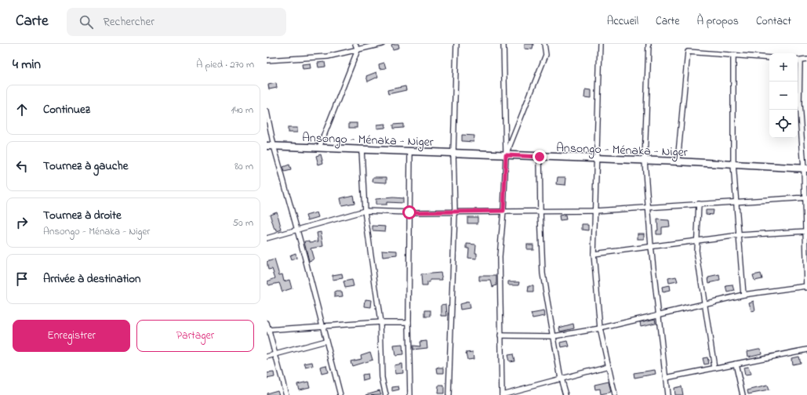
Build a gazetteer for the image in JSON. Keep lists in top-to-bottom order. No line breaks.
{"streets":{"main road":["Ansongo - Ménaka - Niger"]},"page":{"header":"Carte","search":"Rechercher","nav":["Accueil","Carte","À propos","Contact"],"heading":["4 min","À pied · 270 m"],"map_buttons":["+","−"],"list":[["Continuez","140 m"],["Tournez à gauche","80 m"],["Tournez à droite","Ansongo - Ménaka - Niger","50 m"],"Arrivée à destination"],"buttons":["Enregistrer","Partager"]}}
